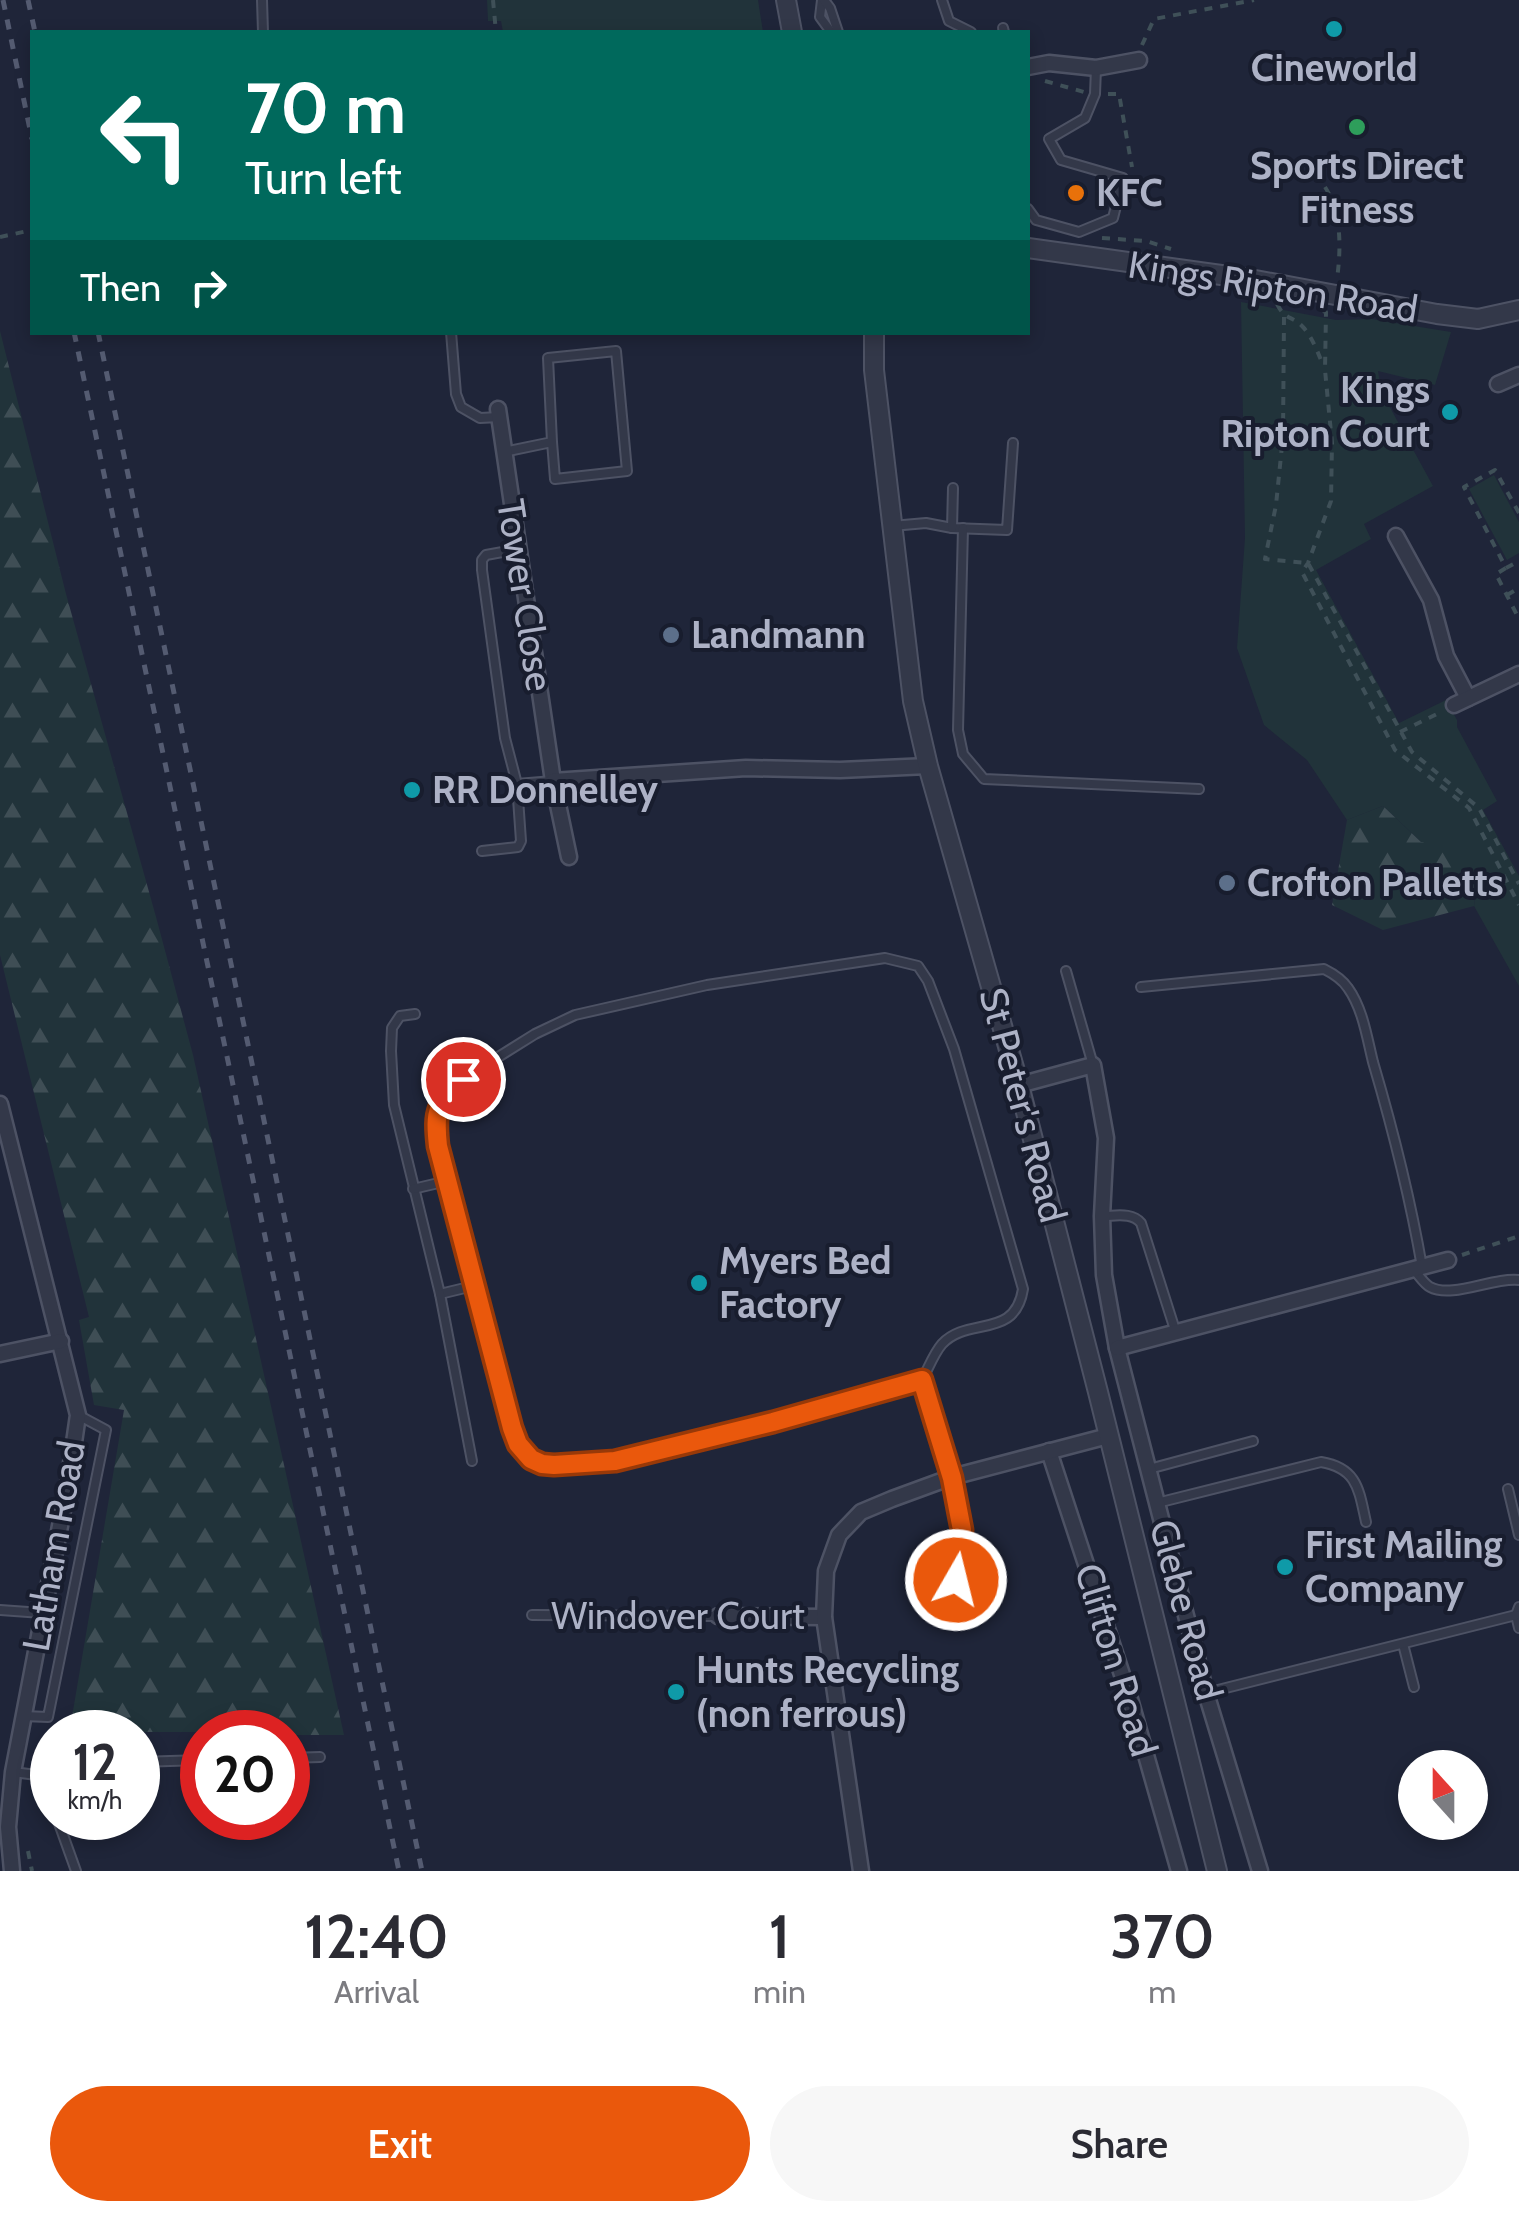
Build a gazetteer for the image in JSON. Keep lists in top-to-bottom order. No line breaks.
{"streets":{"street":["Kings Ripton Road","Tower Close","St Peter's Road","Latham Road","Glebe Road","Windover Court","Clifton Road"]},"places":["Cineworld","Sports Direct Fitness","KFC","Kings Ripton Court","Landmann","RR Donnelley","Crofton Palletts","Myers Bed Factory","First Mailing Company","Hunts Recycling (non ferrous)"],"north":"top","page":{"turn":["70 m","Turn left"],"then":"Then","speed":"12 km/h","limit":"20","eta":["12:40","Arrival","1","min","370","m"],"buttons":["Exit","Share"]}}
